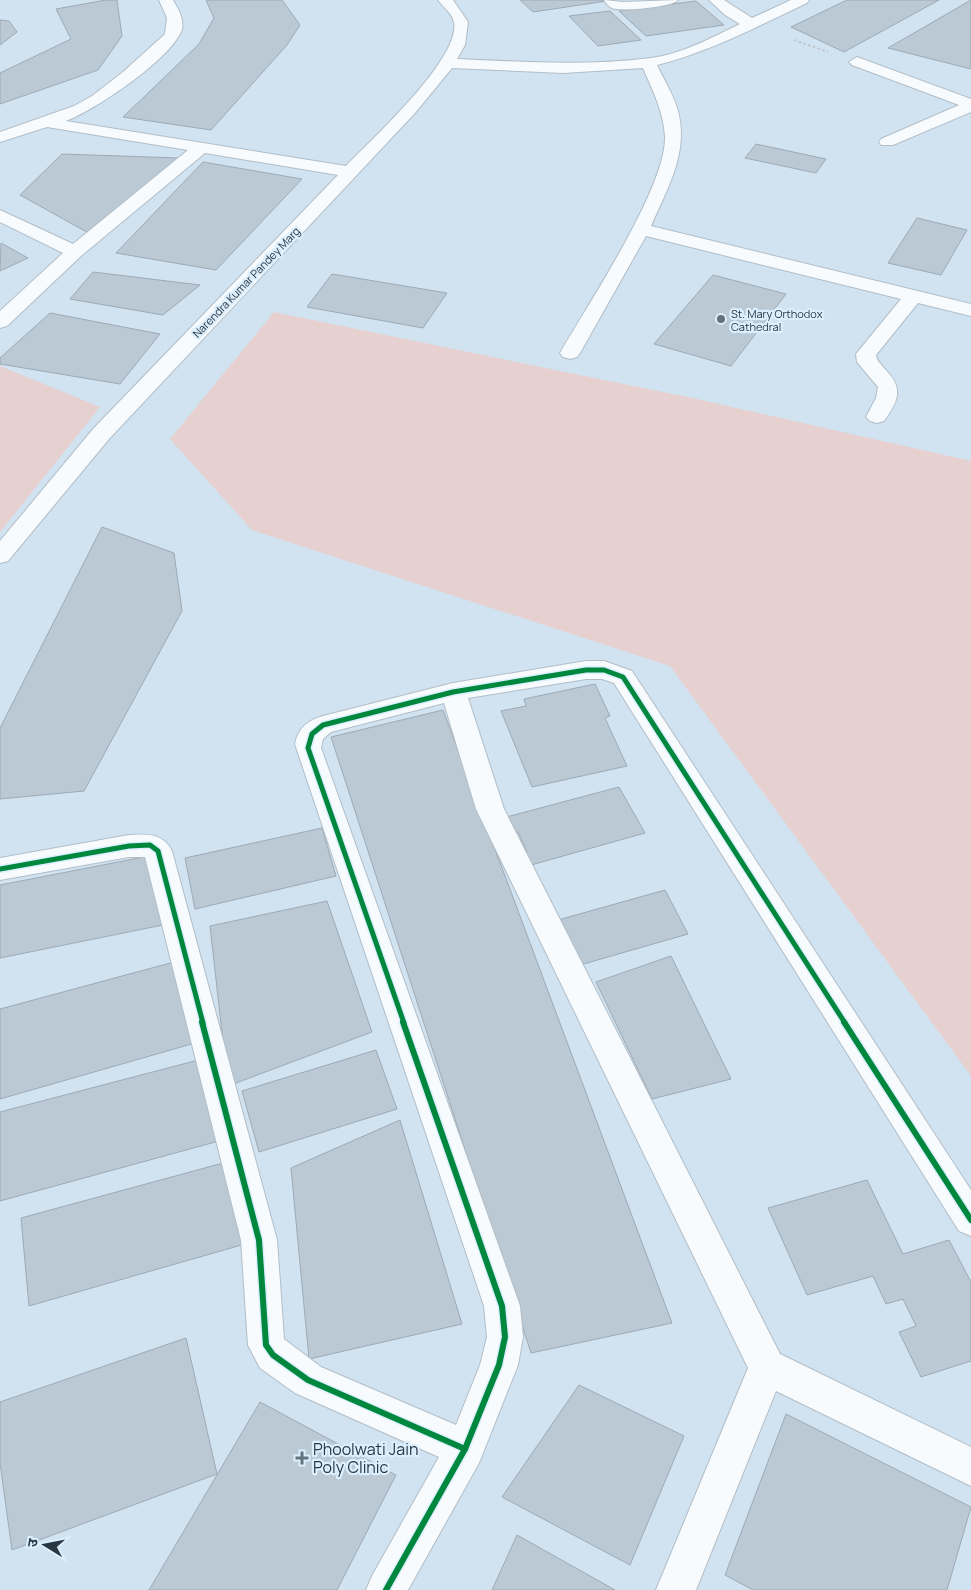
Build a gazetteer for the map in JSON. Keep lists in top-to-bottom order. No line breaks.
{"streets":{"street":["Narendra Kumar Pandey Marg"]},"places":{"other":["St. Mary Orthodox Cathedral"],"health":["Phoolwati Jain Poly Clinic"]},"north":"left"}
